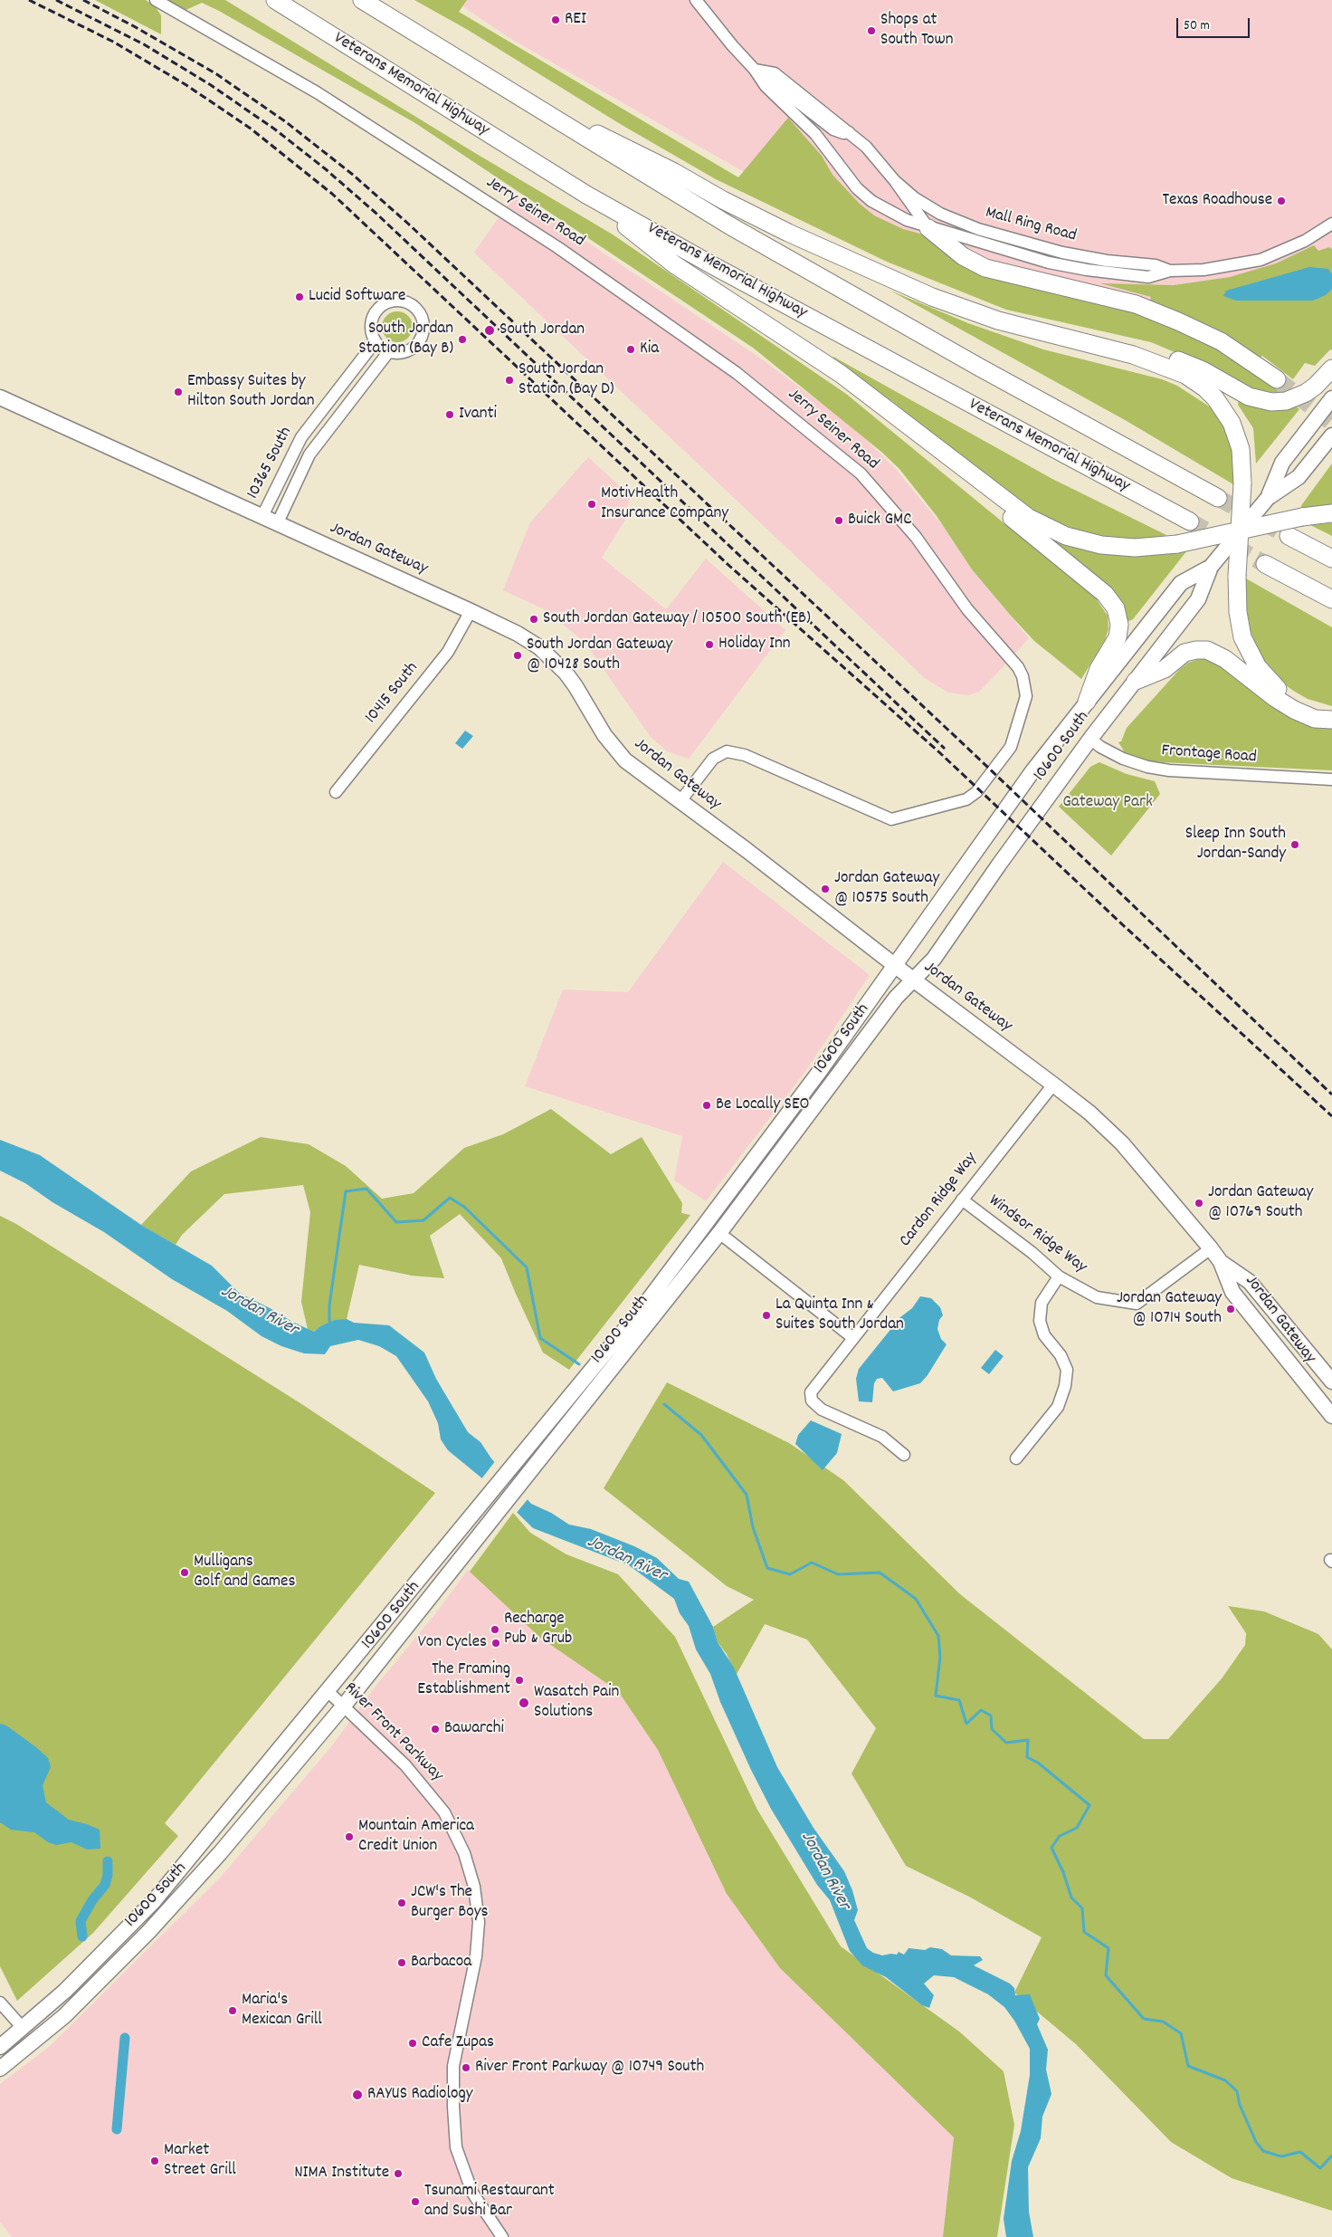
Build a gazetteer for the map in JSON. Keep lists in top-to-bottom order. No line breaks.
{"streets":{"highway":["Veterans Memorial Highway"],"main road":["Jordan Gateway","10600 South"],"street":["Jerry Seiner Road","Mall Ring Road","10365 South","10415 South","Frontage Road","Cardon Ridge Way","Windsor Ridge Way","River Front Parkway"]},"crossings":[["Jerry Seiner Road","Jordan Gateway"],["10365 South","Jordan Gateway"],["Jordan Gateway","10415 South"],["Jordan Gateway","10600 South"],["Jordan Gateway","Cardon Ridge Way"],["Jordan Gateway","Windsor Ridge Way"],["10600 South","Frontage Road"],["10600 South","River Front Parkway"],["Cardon Ridge Way","Windsor Ridge Way"]],"water":["Jordan River"],"parks":["Gateway Park"],"places":["REI","Shops at South Town","Texas Roadhouse","Lucid Software","South Jordan","South Jordan Station (Bay B)","Kia","South Jordan Station (Bay D)","Embassy Suites by Hilton South Jordan","Ivanti","MotivHealth Insurance Company","Buick GMC","South Jordan Gateway / 10500 South (EB)","Holiday Inn","South Jordan Gateway @ 10428 South","Sleep Inn South Jordan-Sandy","Jordan Gateway @ 10575 South","Be Locally SEO","Jordan Gateway @ 10769 South","Jordan Gateway @ 10714 South","La Quinta Inn & Suites South Jordan","Mulligans Golf and Games","Recharge Pub & Grub","Von Cycles","The Framing Establishment","Wasatch Pain Solutions","Bawarchi","Mountain America Credit Union","JCW's The Burger Boys","Barbacoa","Maria's Mexican Grill","Cafe Zupas","River Front Parkway @ 10749 South","RAYUS Radiology","Market Street Grill","NIMA Institute","Tsunami Restaurant and Sushi Bar"],"scale_bar":"50 m"}
